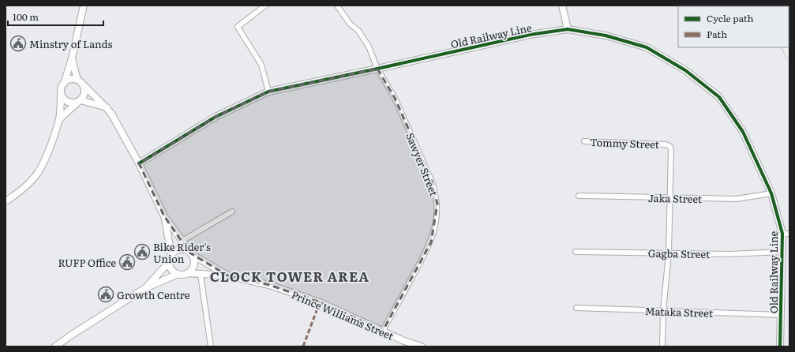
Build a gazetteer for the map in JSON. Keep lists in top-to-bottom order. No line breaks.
{"streets":{"street":["Old Railway Line","Tommy Street","Sawyer Street","Jaka Street","Gagba Street","Mataka Street","Prince Williams Street"]},"crossings":[["Old Railway Line","Sawyer Street"],["Old Railway Line","Jaka Street"],["Old Railway Line","Gagba Street"],["Old Railway Line","Mataka Street"],["Tommy Street","Jaka Street"],["Sawyer Street","Prince Williams Street"]],"districts":["CLOCK TOWER AREA"],"places":{"public building":["Minstry of Lands","Bike Rider's Union","RUFP Office","Growth Centre"]},"legend":["Cycle path","Path"],"scale_bar":"100 m"}
